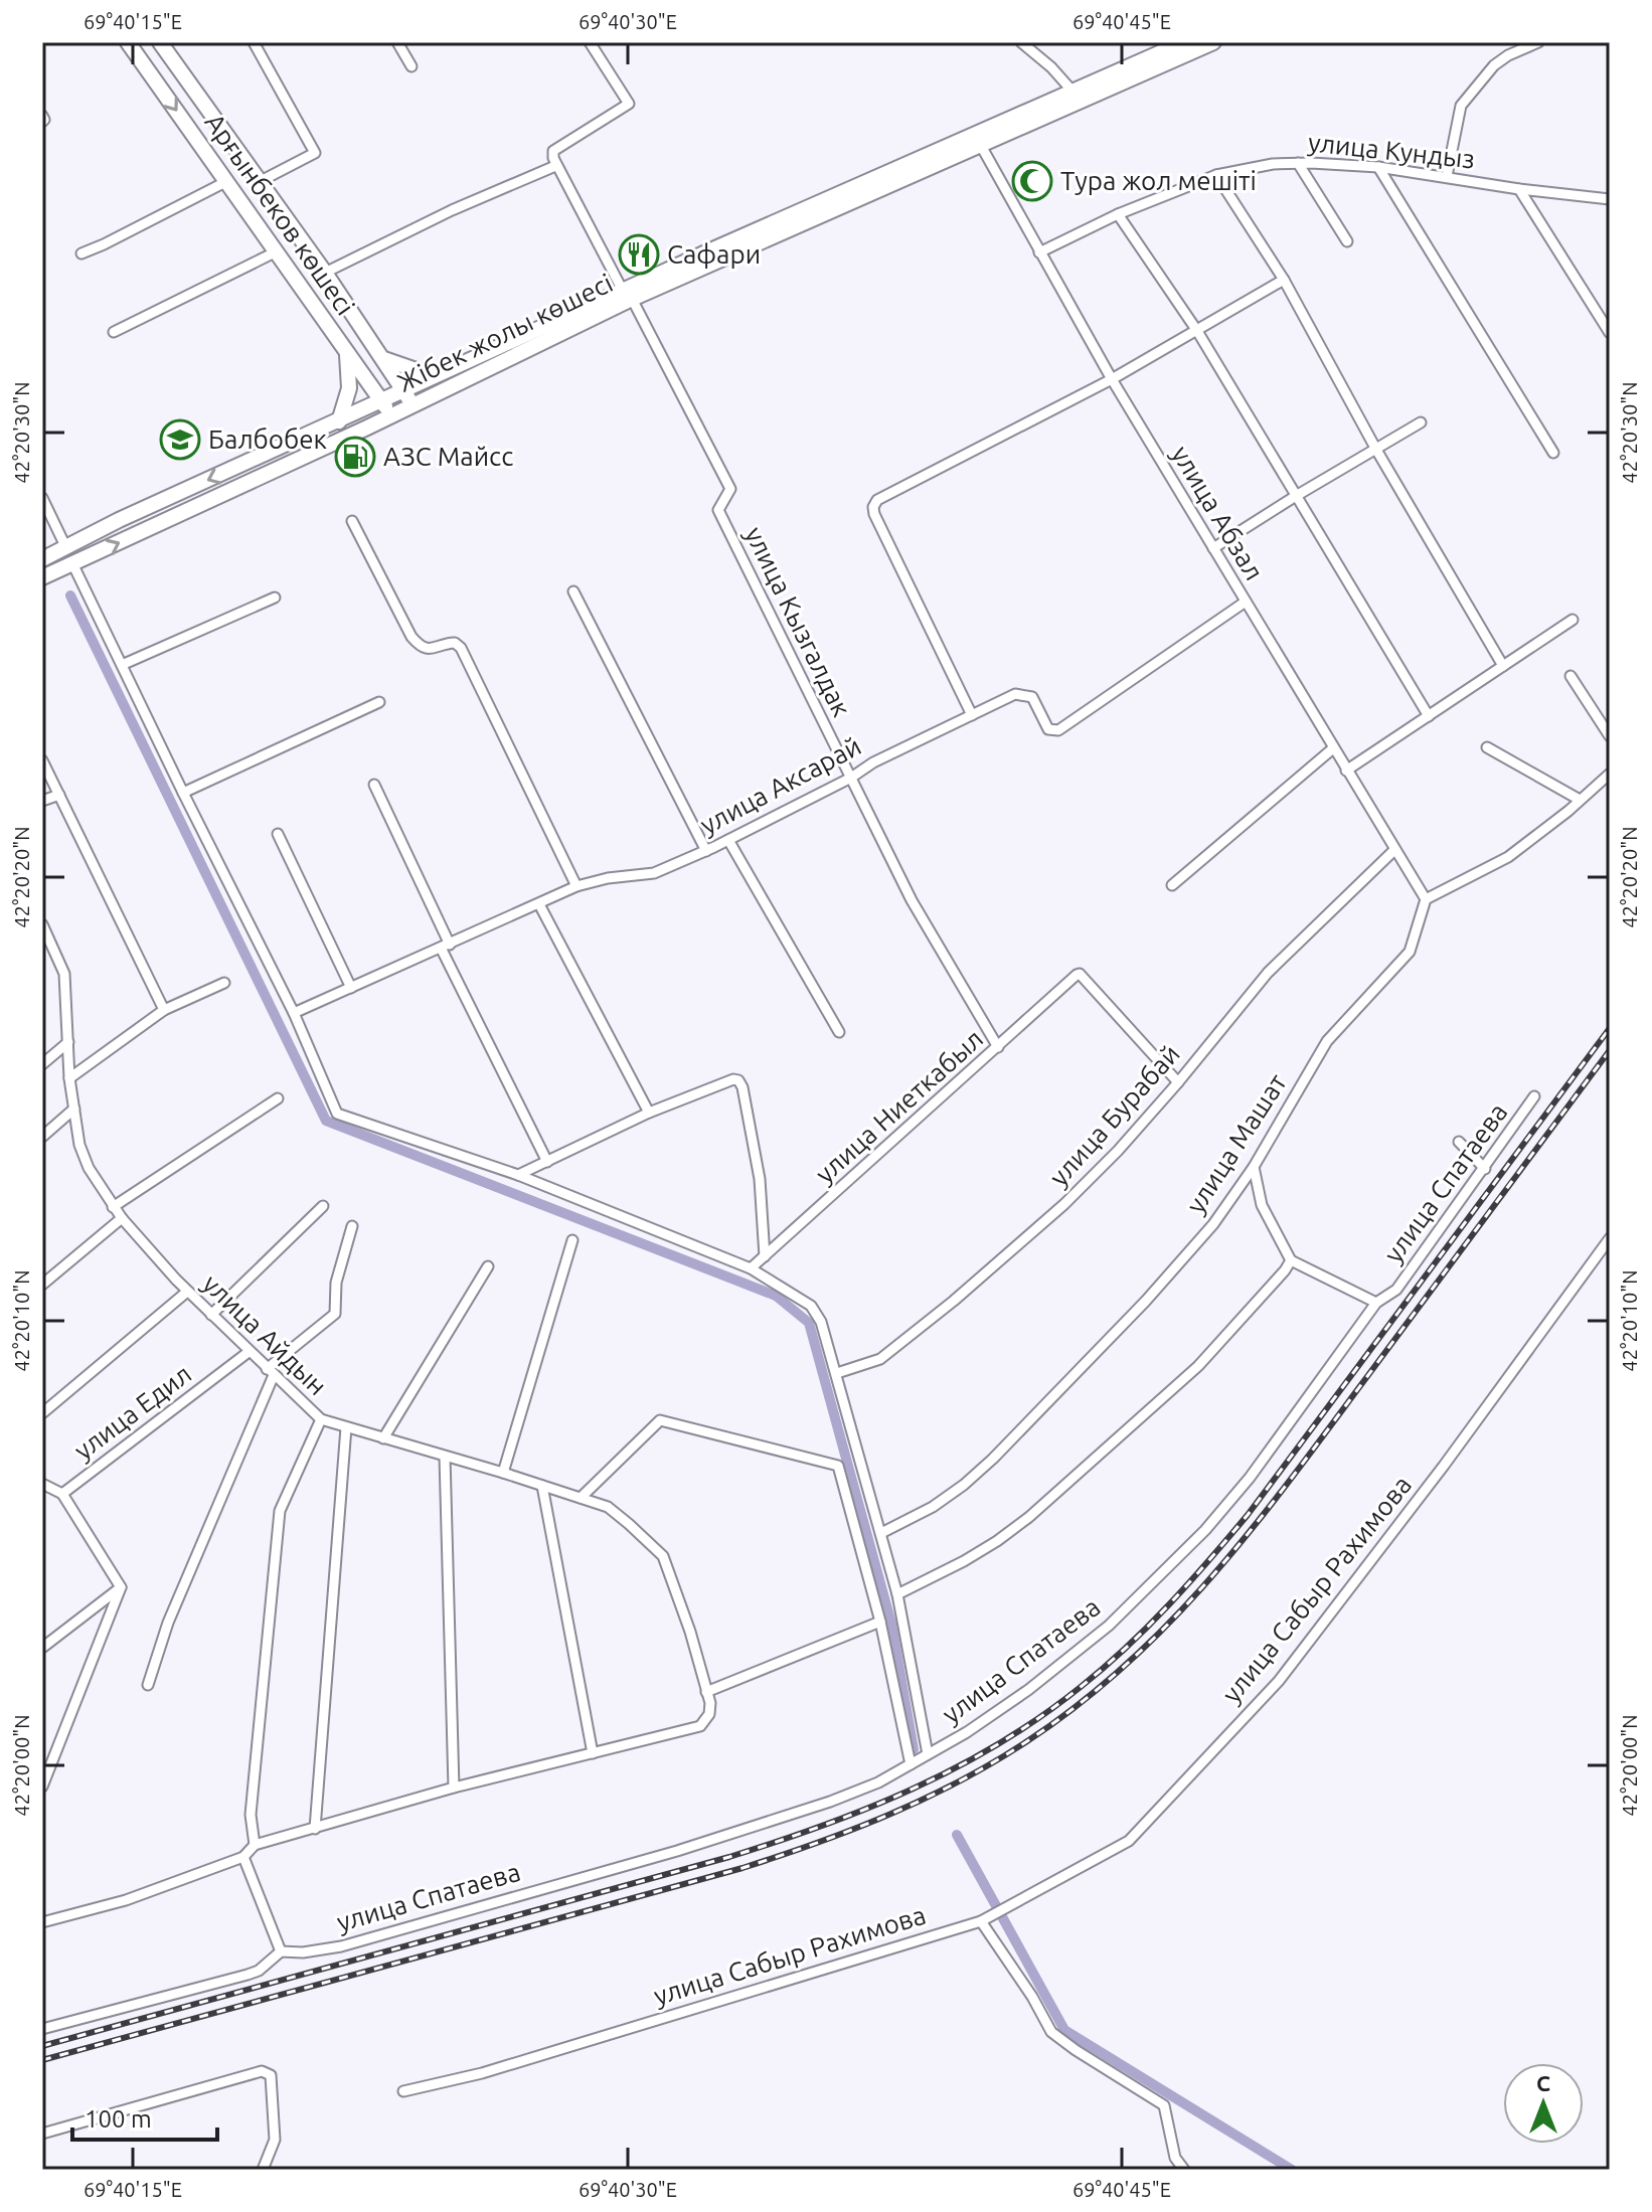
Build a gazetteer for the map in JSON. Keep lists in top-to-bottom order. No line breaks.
{"streets":{"main road":["Арғынбеков көшесі","Жібек жолы көшесі"],"street":["улица Кундыз","улица Абзал","улица Кызгалдак","улица Аксарай","улица Ниеткабыл","улица Бурабай","улица Машат","улица Спатаева","улица Айдын","улица Едил","улица Сабыр Рахимова"]},"crossings":[["улица Кундыз","улица Абзал"],["Арғынбеков көшесі","Жібек жолы көшесі"],["Жібек жолы көшесі","улица Абзал"],["Жібек жолы көшесі","улица Кызгалдак"],["улица Абзал","улица Аксарай"],["улица Абзал","улица Бурабай"],["улица Абзал","улица Машат"],["улица Кызгалдак","улица Аксарай"],["улица Кызгалдак","улица Ниеткабыл"],["улица Ниеткабыл","улица Бурабай"],["улица Айдын","улица Едил"]],"places":{"mosque":["Тура жол мешіті"],"restaurant":["Сафари"],"school or university":["Балбобек"],"fuel station":["АЗС Майсс"]},"scale_bar":"100 m","north":"top","coordinates":["69°40'15\"E","69°40'30\"E","69°40'45\"E","42°20'30\"N","42°20'20\"N","42°20'10\"N","42°20'00\"N"]}
